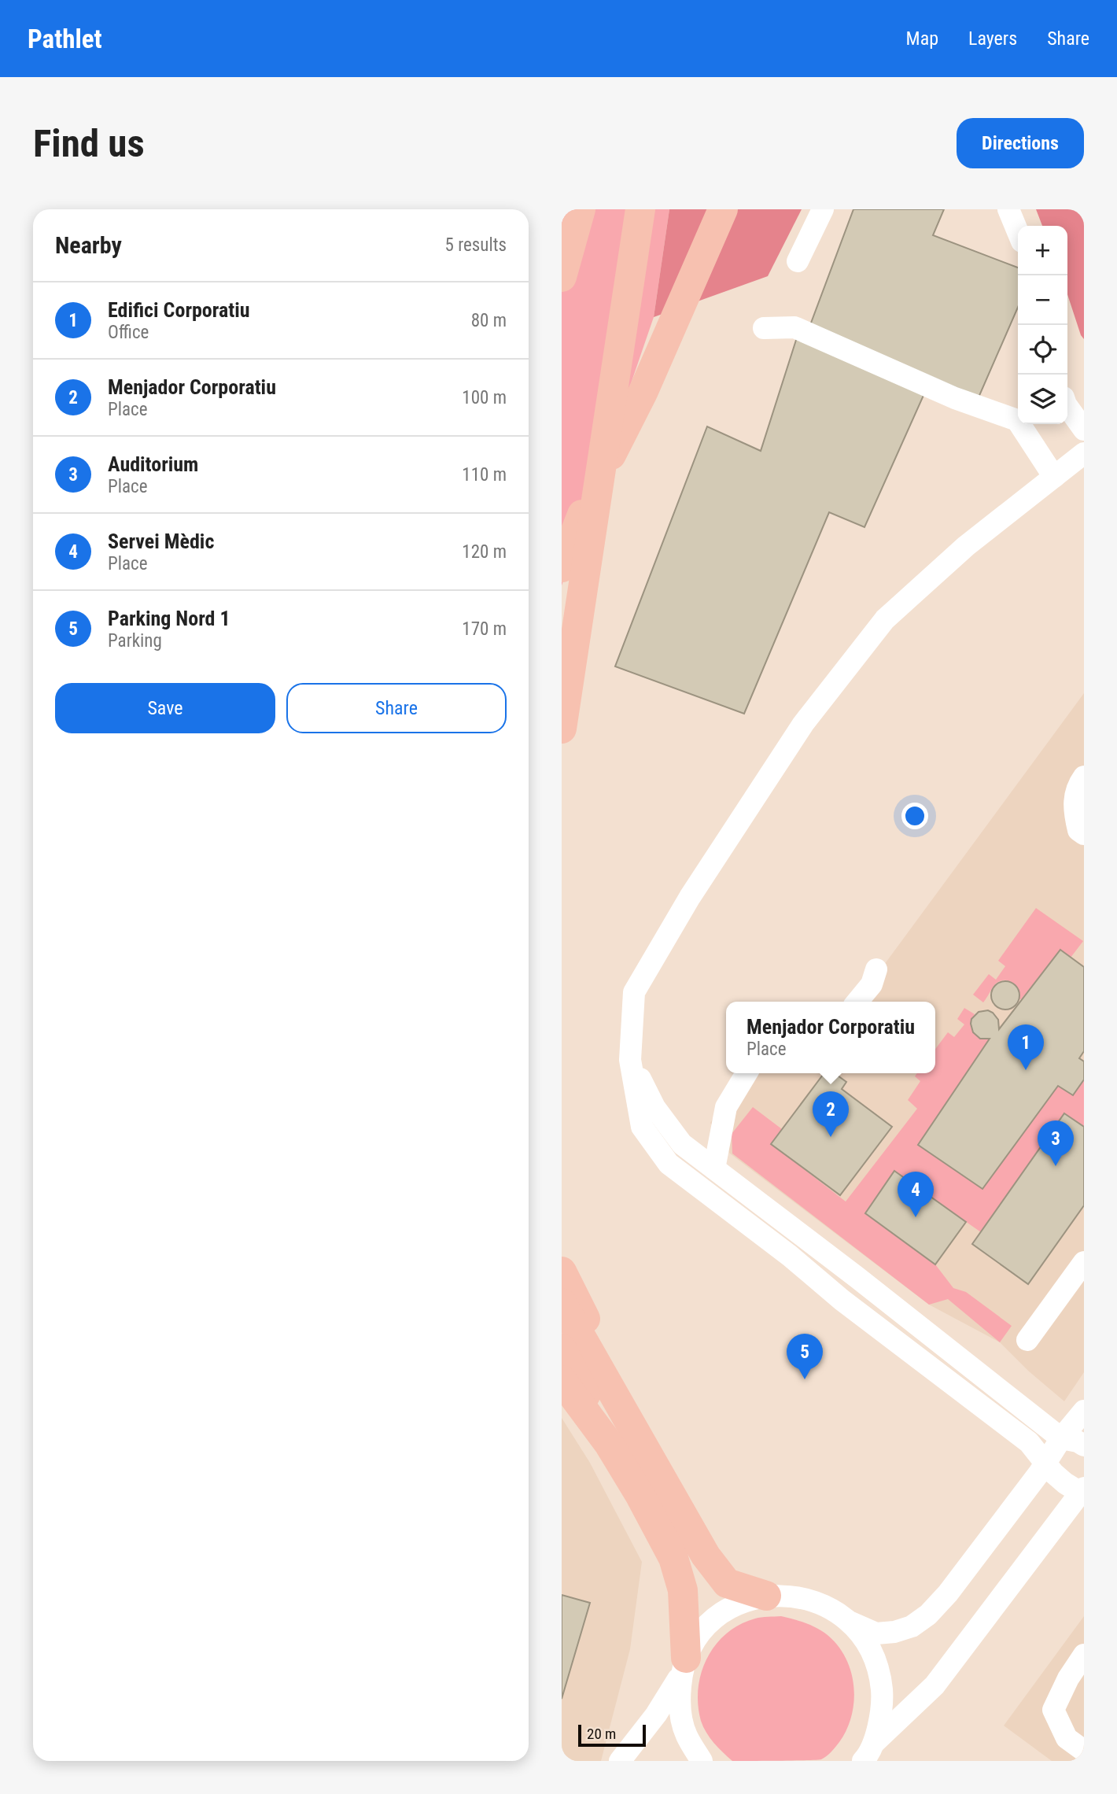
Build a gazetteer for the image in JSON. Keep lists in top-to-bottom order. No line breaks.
{"scale_bar":"20 m","page":{"header":"Pathlet","nav":["Map","Layers","Share"],"buttons":["Directions",["Save","Share"]],"title":"Find us","heading":["Nearby","5 results"],"map_buttons":["+","−"],"list":[{"mark":"1","name":"Edifici Corporatiu","note":"Office","value":"80 m"},{"mark":"2","name":"Menjador Corporatiu","note":"Place","value":"100 m"},{"mark":"3","name":"Auditorium","note":"Place","value":"110 m"},{"mark":"4","name":"Servei Mèdic","note":"Place","value":"120 m"},{"mark":"5","name":"Parking Nord 1","note":"Parking","value":"170 m"}],"popup":["Menjador Corporatiu","Place"],"pins":["1","2","3","4","5"],"scale":"20 m"}}
